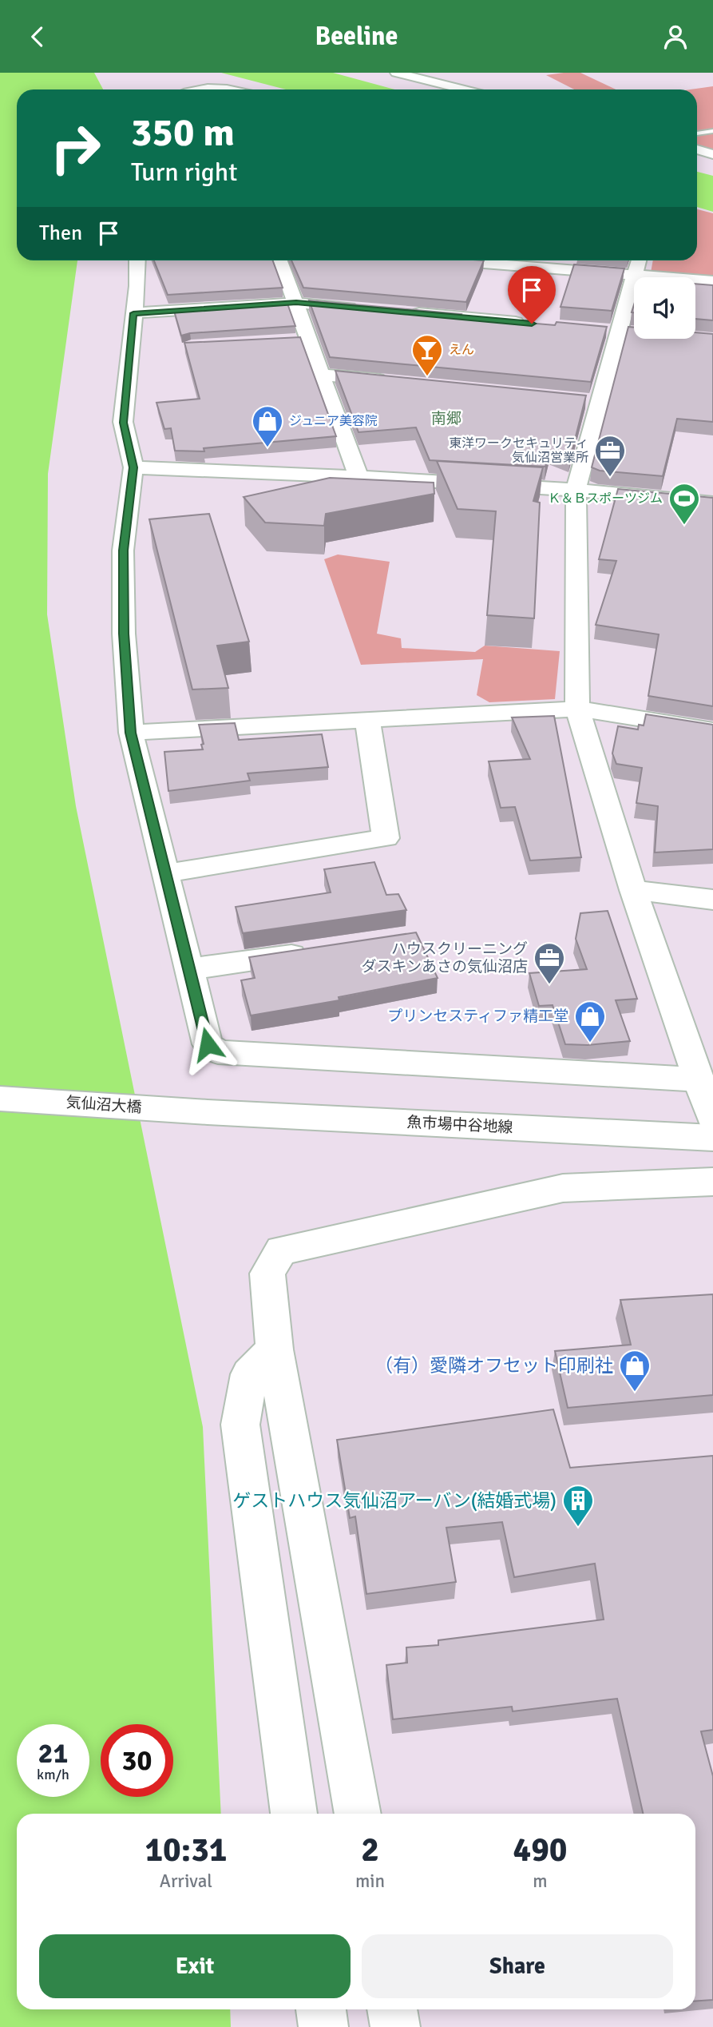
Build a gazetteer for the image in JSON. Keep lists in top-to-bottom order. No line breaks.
{"streets":{"street":["気仙沼大橋","魚市場中谷地線"]},"crossings":[["気仙沼大橋","魚市場中谷地線"]],"districts":["南郷"],"places":{"bar":["えん"],"shop":["ジュニア美容院","プリンセスティファ精工堂","（有）愛隣オフセット印刷社"],"office":["東洋ワークセキュリティ 気仙沼営業所","ハウスクリーニング ダスキンあさの気仙沼店"],"sports":["Ｋ＆Ｂスポーツジム"],"building":["ゲストハウス気仙沼アーバン(結婚式場)"]},"page":{"header":"Beeline","turn":["350 m","Turn right"],"then":"Then","speed":"21 km/h","limit":"30","eta":["10:31","Arrival","2","min","490","m"],"buttons":["Exit","Share"]}}
